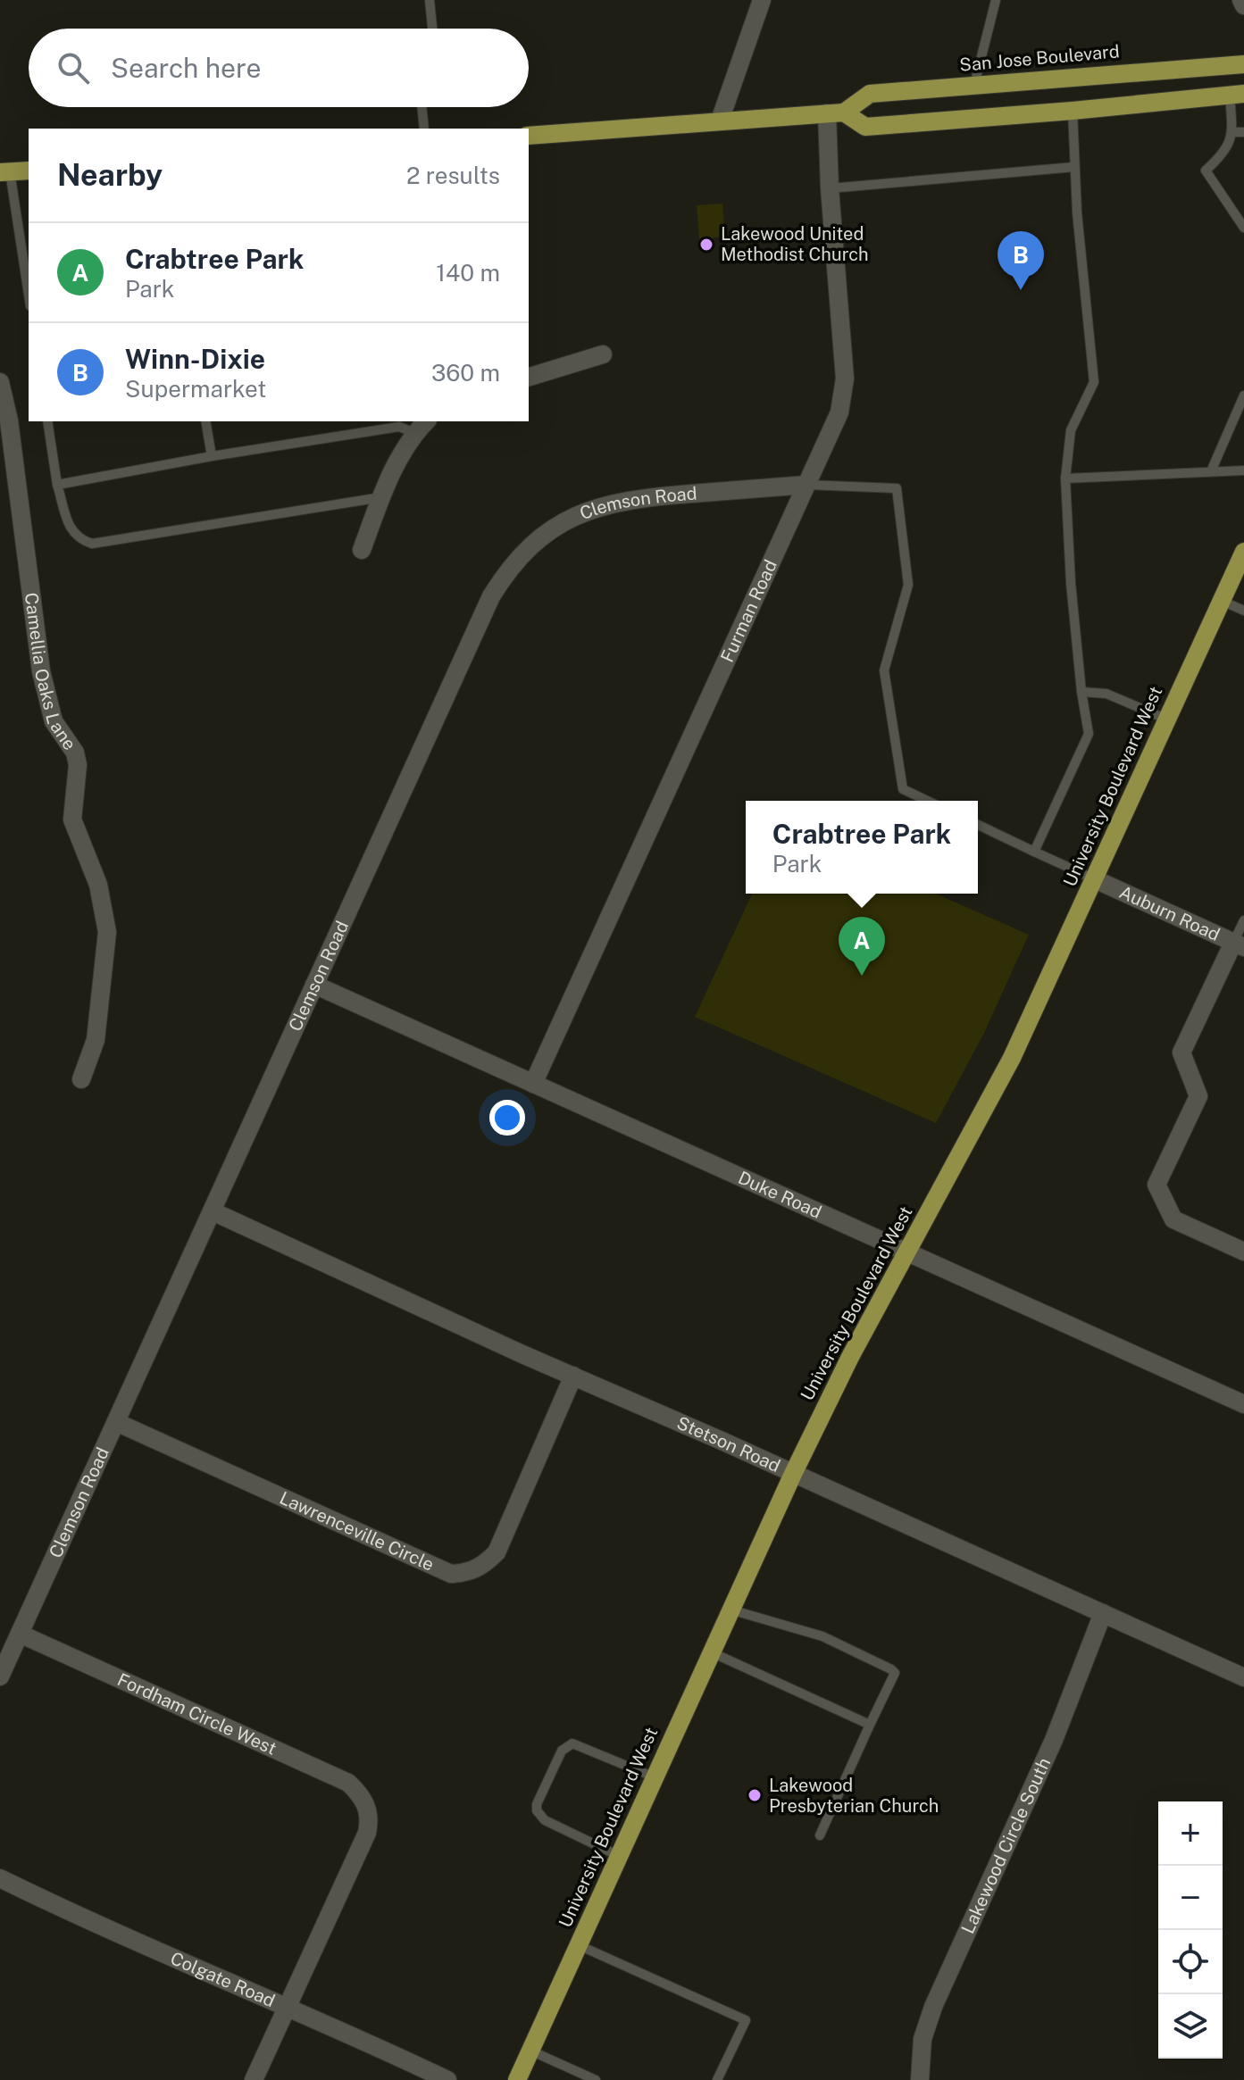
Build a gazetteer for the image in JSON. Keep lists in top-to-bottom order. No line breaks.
{"streets":{"main road":["San Jose Boulevard","University Boulevard West"],"street":["Clemson Road","Furman Road","Camellia Oaks Lane","Auburn Road","Duke Road","Stetson Road","Lawrenceville Circle","Fordham Circle West","Lakewood Circle South","Colgate Road"]},"crossings":[["San Jose Boulevard","Furman Road"],["Clemson Road","Furman Road"],["Clemson Road","Duke Road"],["Clemson Road","Stetson Road"],["Clemson Road","Lawrenceville Circle"],["Clemson Road","Fordham Circle West"],["Furman Road","Duke Road"],["University Boulevard West","Auburn Road"],["University Boulevard West","Duke Road"],["University Boulevard West","Stetson Road"],["Stetson Road","Lawrenceville Circle"],["Stetson Road","Lakewood Circle South"],["Fordham Circle West","Colgate Road"]],"places":["Lakewood United Methodist Church","Lakewood Presbyterian Church"],"page":{"search":"Search here","heading":["Nearby","2 results"],"list":[{"mark":"A","name":"Crabtree Park","note":"Park","value":"140 m"},{"mark":"B","name":"Winn-Dixie","note":"Supermarket","value":"360 m"}],"pins":["B","A"],"popup":["Crabtree Park","Park"],"map_buttons":["+","−"]}}
